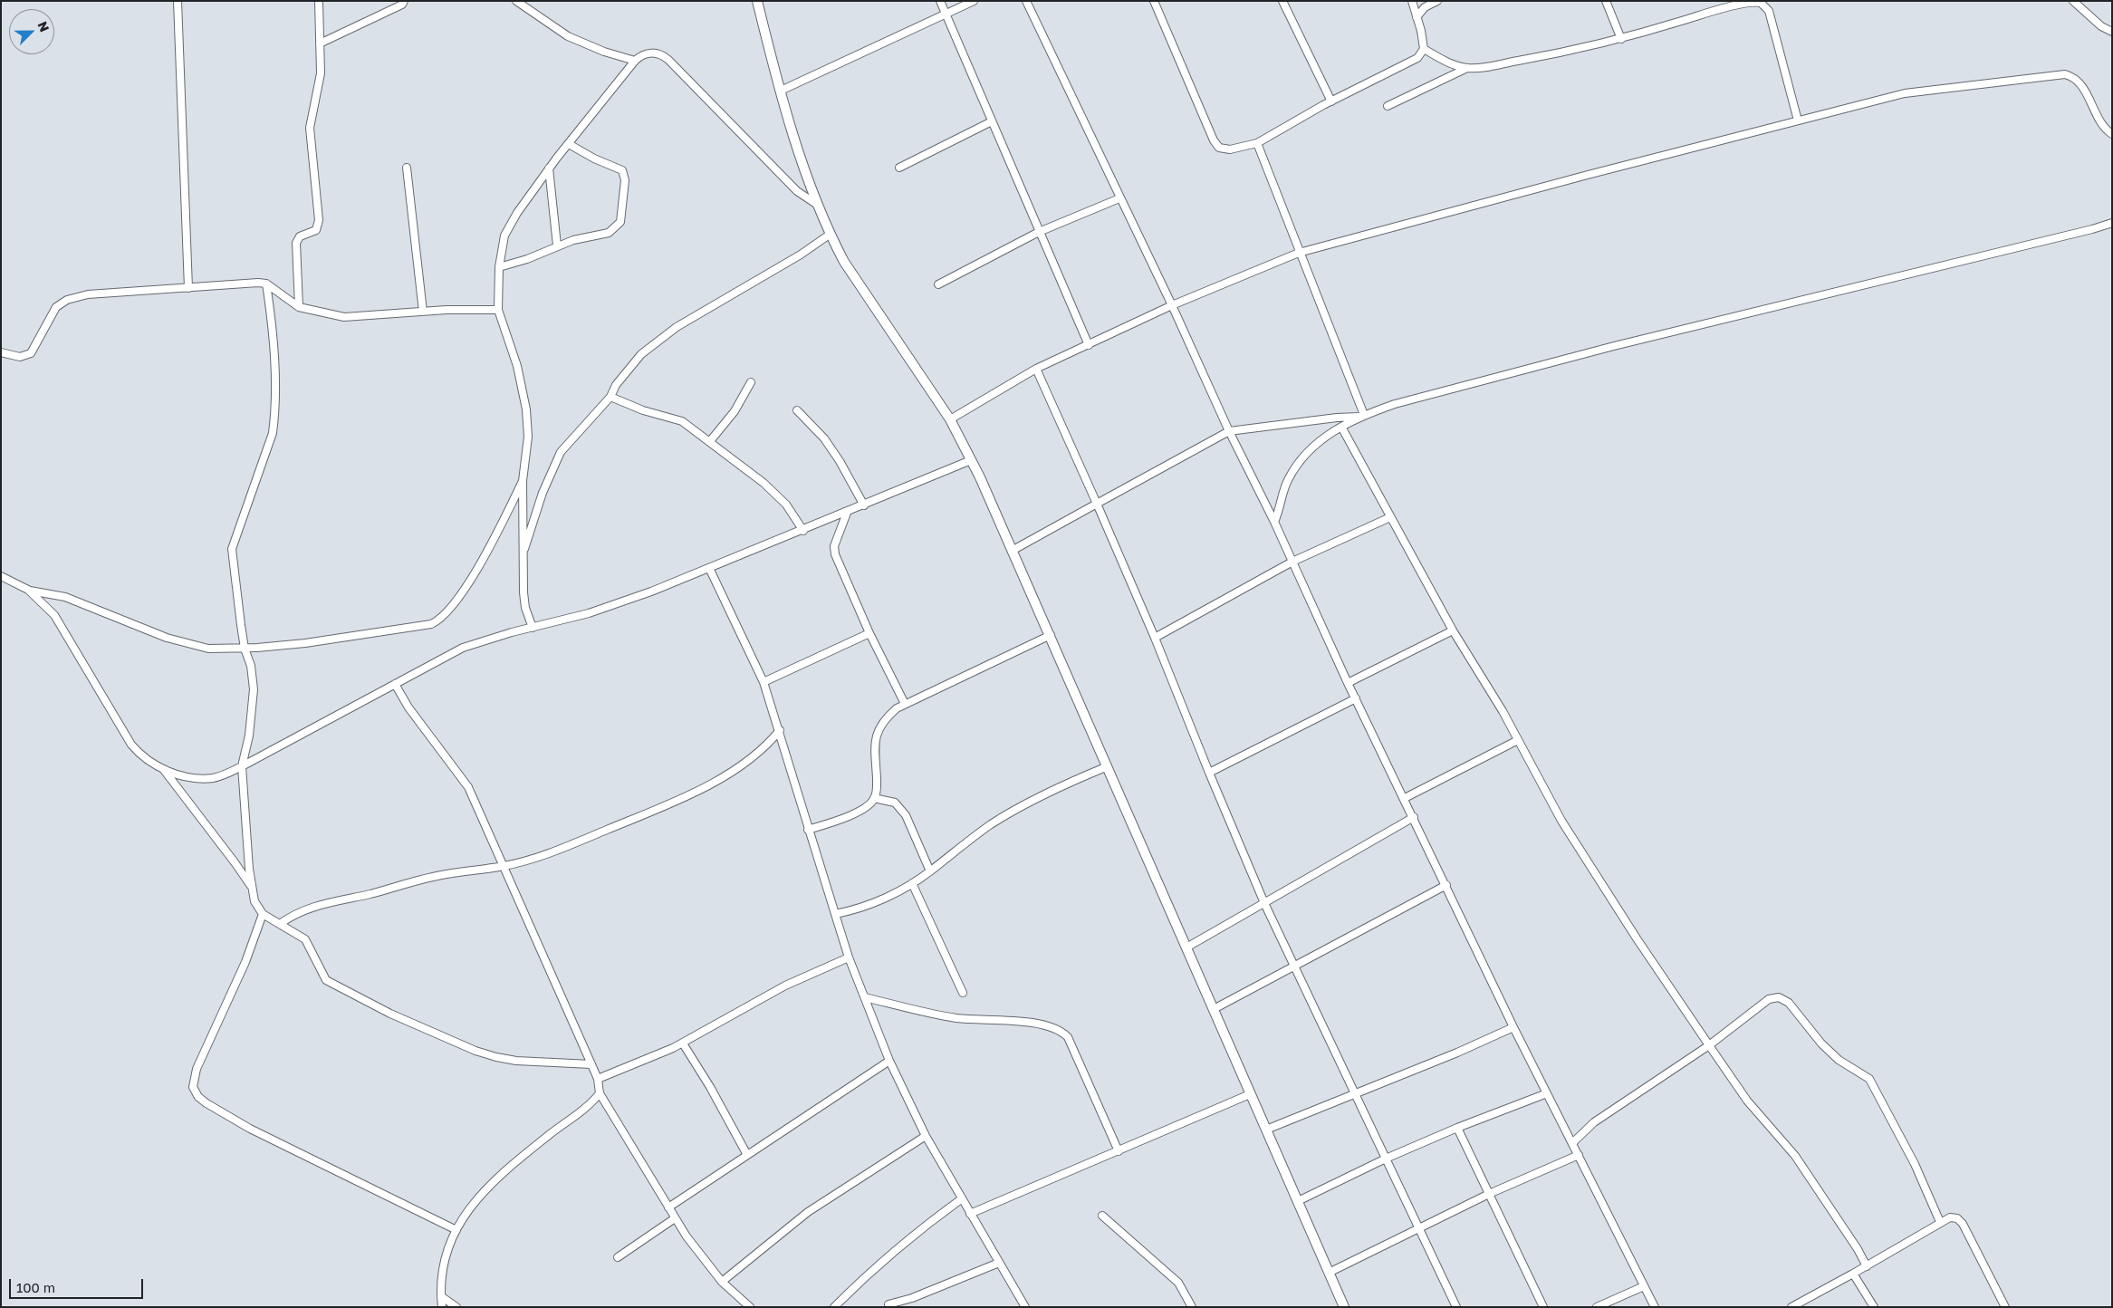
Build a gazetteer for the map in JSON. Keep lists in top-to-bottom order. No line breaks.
{"scale_bar":"100 m","north":"top right"}
